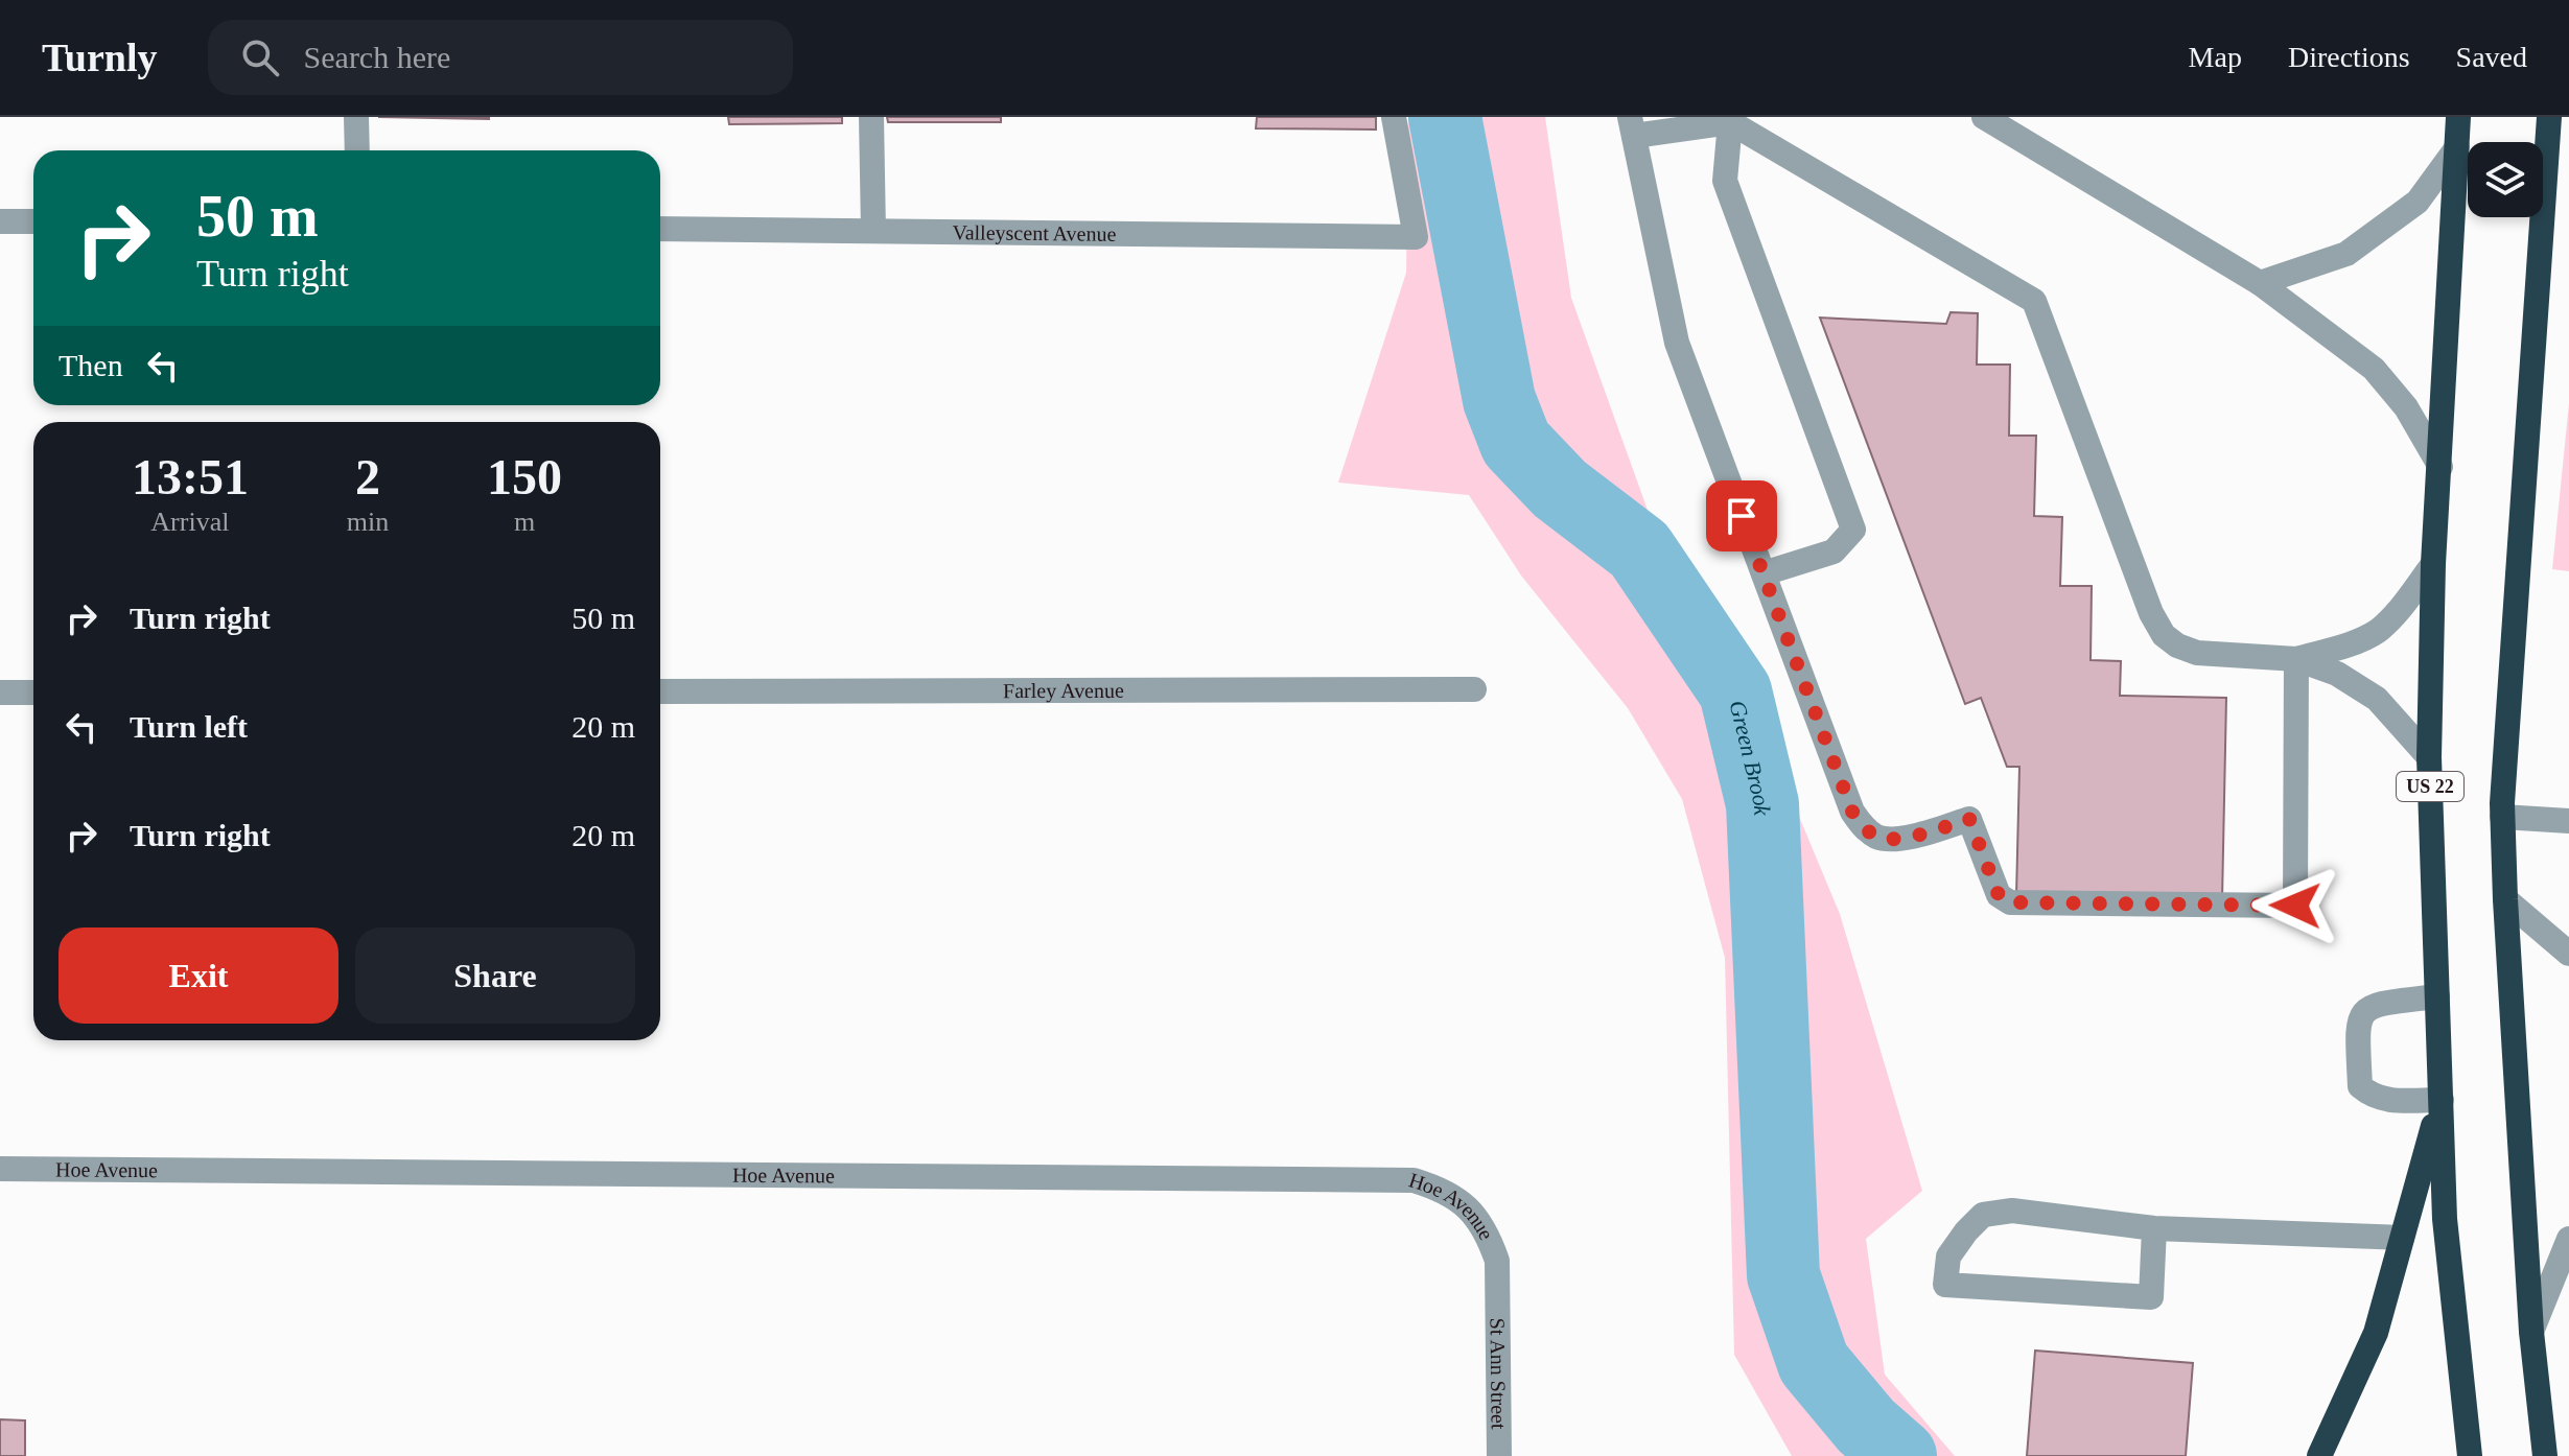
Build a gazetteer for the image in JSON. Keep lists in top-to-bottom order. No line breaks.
{"streets":{"highway":["US 22"],"street":["Valleyscent Avenue","Farley Avenue","Hoe Avenue","St Ann Street"]},"crossings":[["Hoe Avenue","St Ann Street"]],"water":["Green Brook"],"page":{"header":"Turnly","search":"Search here","nav":["Map","Directions","Saved"],"turn":["50 m","Turn right"],"then":"Then","eta":["13:51","Arrival","2","min","150","m"],"list":[{"name":"Turn right","value":"50 m"},{"name":"Turn left","value":"20 m"},{"name":"Turn right","value":"20 m"}],"buttons":["Exit","Share"]}}
